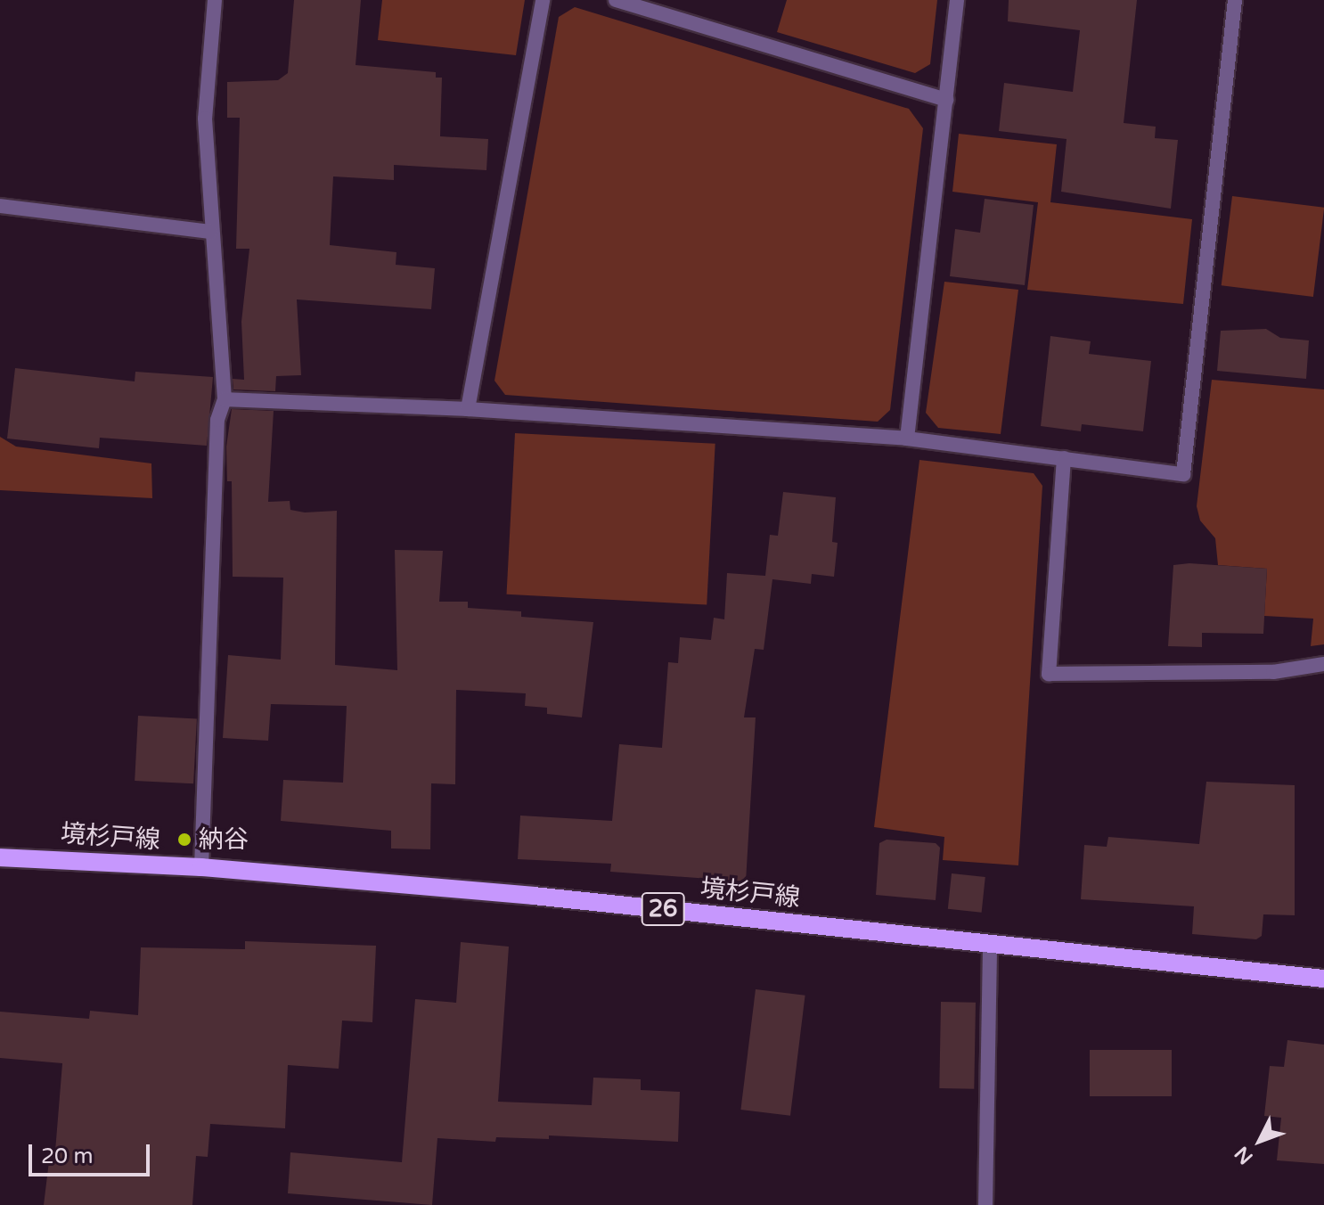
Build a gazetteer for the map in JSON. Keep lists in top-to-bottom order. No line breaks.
{"streets":{"main road":["境杉戸線","26"]},"places":["納谷"],"scale_bar":"20 m","north":"bottom left"}
